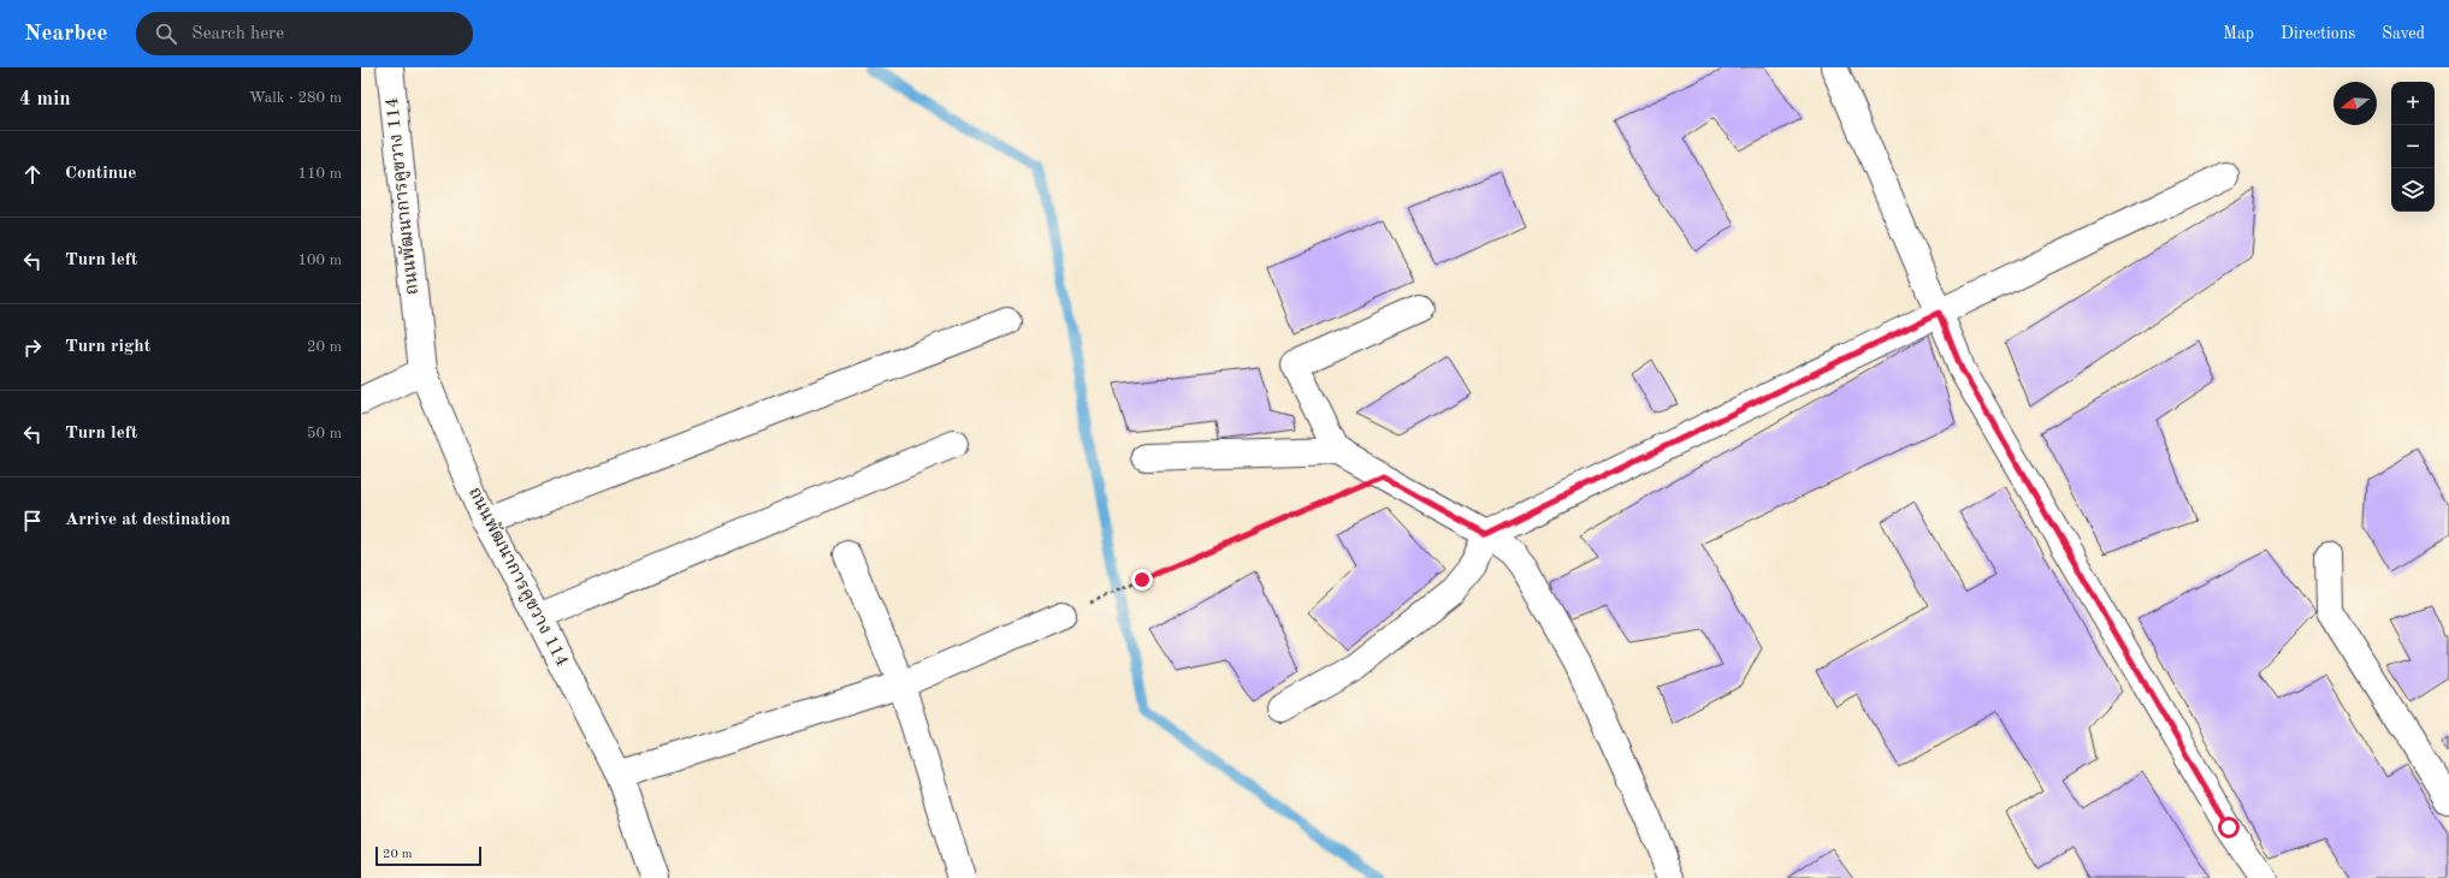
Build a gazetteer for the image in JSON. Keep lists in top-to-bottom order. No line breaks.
{"streets":{"street":["ถนนพัฒนาการคูขวาง 114"]},"scale_bar":"20 m","north":"left","page":{"header":"Nearbee","search":"Search here","nav":["Map","Directions","Saved"],"heading":["4 min","Walk · 280 m"],"map_buttons":["+","−"],"list":[["Continue","110 m"],["Turn left","100 m"],["Turn right","20 m"],["Turn left","50 m"],"Arrive at destination"],"scale":"20 m"}}
